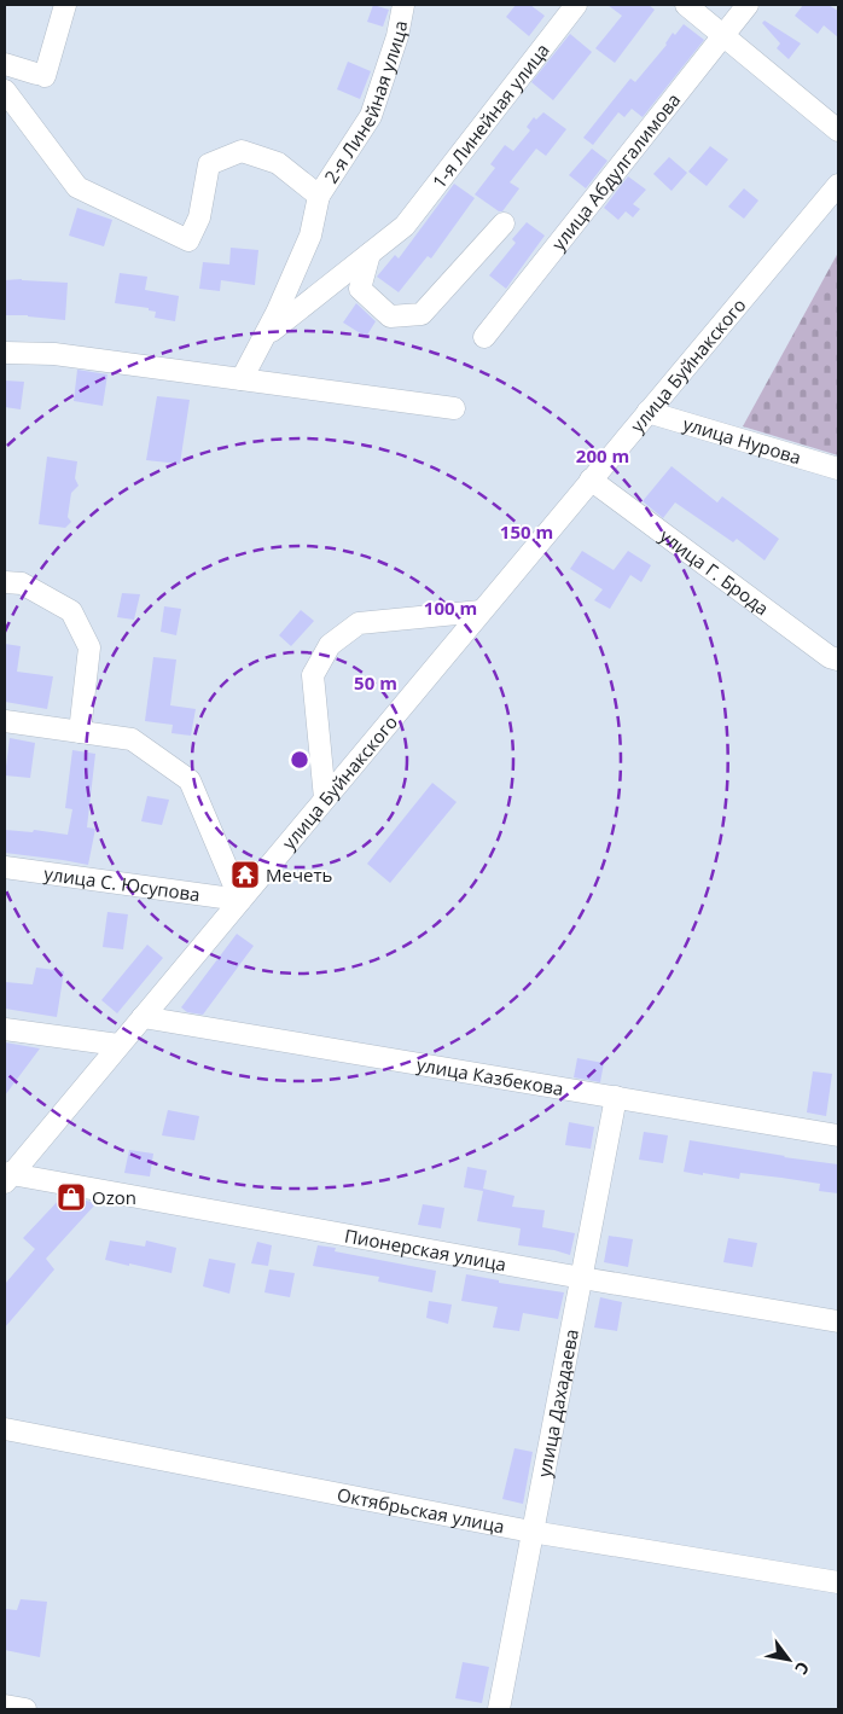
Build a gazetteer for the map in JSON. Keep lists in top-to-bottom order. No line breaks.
{"streets":{"street":["2-я Линейная улица","1-я Линейная улица","улица Абдулгалимова","улица Буйнакского","улица Нурова","улица Г. Брода","улица С. Юсупова","улица Казбекова","Пионерская улица","улица Дахадаева","Октябрьская улица"]},"crossings":[["улица Буйнакского","улица Нурова"],["улица Буйнакского","улица Г. Брода"],["улица Буйнакского","улица С. Юсупова"],["улица Буйнакского","улица Казбекова"],["улица Буйнакского","Пионерская улица"],["улица Казбекова","улица Дахадаева"],["Пионерская улица","улица Дахадаева"],["улица Дахадаева","Октябрьская улица"]],"places":{"temple":["Мечеть"],"shop":["Ozon"]},"north":"bottom right","rings":["200 m","150 m","100 m","50 m"]}
